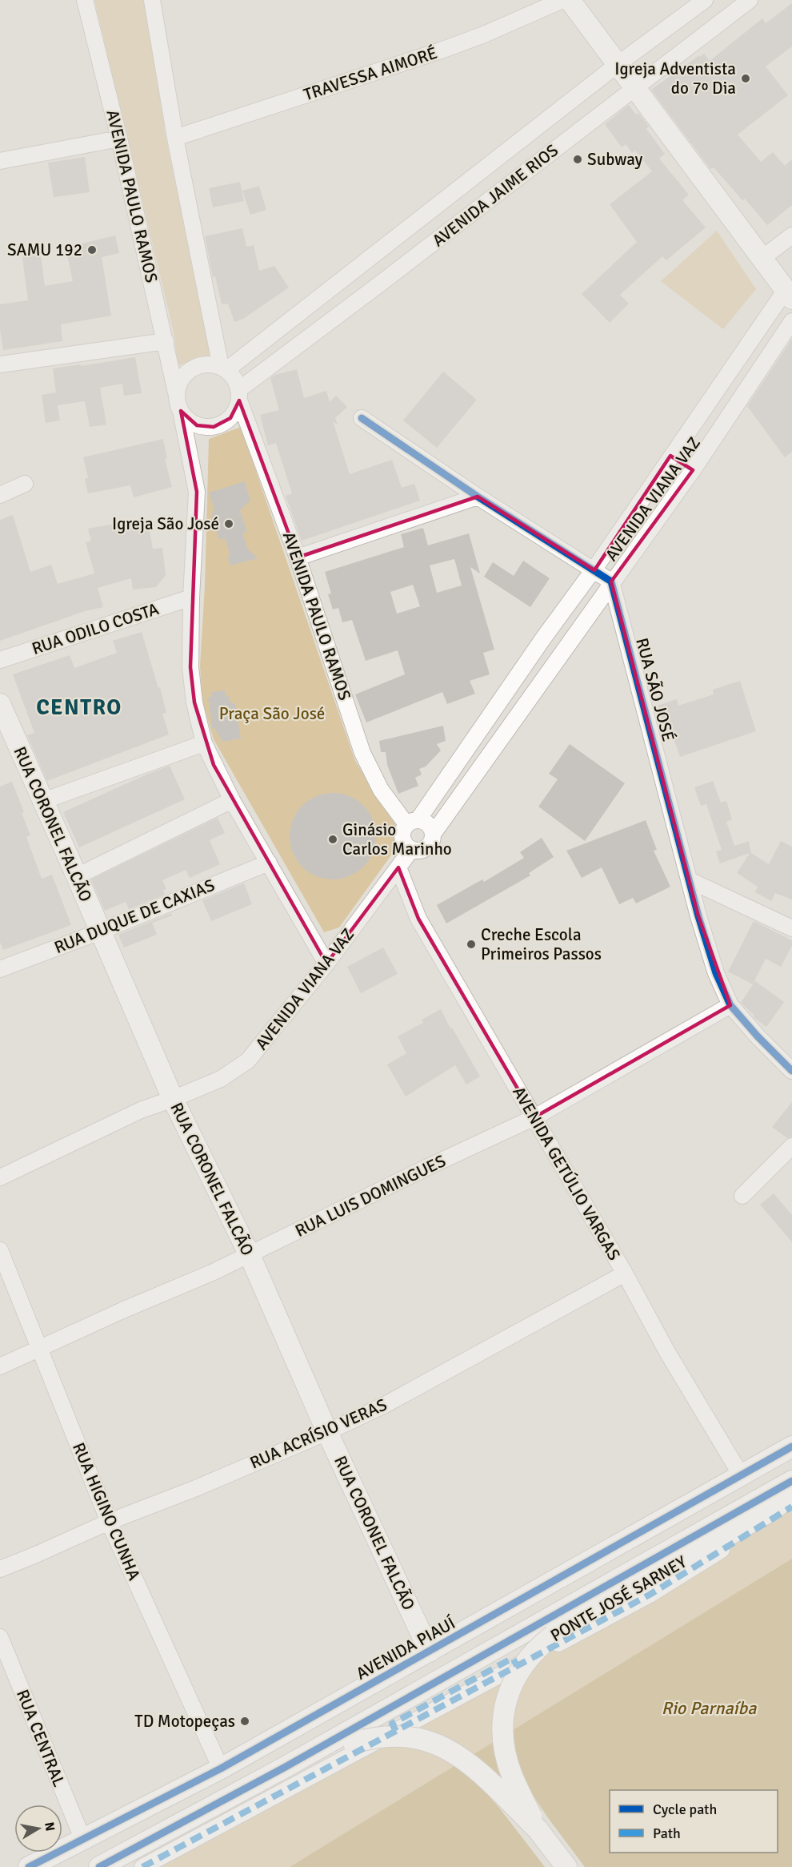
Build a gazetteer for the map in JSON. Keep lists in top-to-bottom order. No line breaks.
{"streets":{"main road":["RUA CORONEL FALCÃO","PONTE JOSÉ SARNEY","AVENIDA PIAUÍ"],"street":["TRAVESSA AIMORÉ","AVENIDA JAIME RIOS","AVENIDA PAULO RAMOS","AVENIDA VIANA VAZ","RUA ODILO COSTA","RUA SÃO JOSÉ","RUA DUQUE DE CAXIAS","AVENIDA GETÚLIO VARGAS","RUA LUIS DOMINGUES","RUA ACRÍSIO VERAS","RUA HIGINO CUNHA","RUA CENTRAL"]},"crossings":[["AVENIDA JAIME RIOS","AVENIDA PAULO RAMOS"],["AVENIDA PAULO RAMOS","AVENIDA VIANA VAZ"],["AVENIDA VIANA VAZ","RUA SÃO JOSÉ"],["AVENIDA VIANA VAZ","RUA CORONEL FALCÃO"],["AVENIDA VIANA VAZ","AVENIDA GETÚLIO VARGAS"],["RUA SÃO JOSÉ","RUA LUIS DOMINGUES"],["RUA CORONEL FALCÃO","RUA DUQUE DE CAXIAS"],["RUA CORONEL FALCÃO","RUA LUIS DOMINGUES"],["RUA CORONEL FALCÃO","RUA ACRÍSIO VERAS"],["RUA CORONEL FALCÃO","AVENIDA PIAUÍ"],["AVENIDA GETÚLIO VARGAS","RUA LUIS DOMINGUES"],["AVENIDA GETÚLIO VARGAS","RUA ACRÍSIO VERAS"],["AVENIDA GETÚLIO VARGAS","AVENIDA PIAUÍ"],["RUA LUIS DOMINGUES","RUA HIGINO CUNHA"],["RUA ACRÍSIO VERAS","RUA HIGINO CUNHA"],["RUA HIGINO CUNHA","AVENIDA PIAUÍ"],["AVENIDA PIAUÍ","RUA CENTRAL"]],"districts":["CENTRO"],"water":["Rio Parnaíba"],"parks":["Praça São José"],"places":["Igreja Adventista do 7º Dia","Subway","SAMU 192","Igreja São José","Ginásio Carlos Marinho","Creche Escola Primeiros Passos","TD Motopeças"],"legend":["Cycle path","Path"],"north":"right"}
